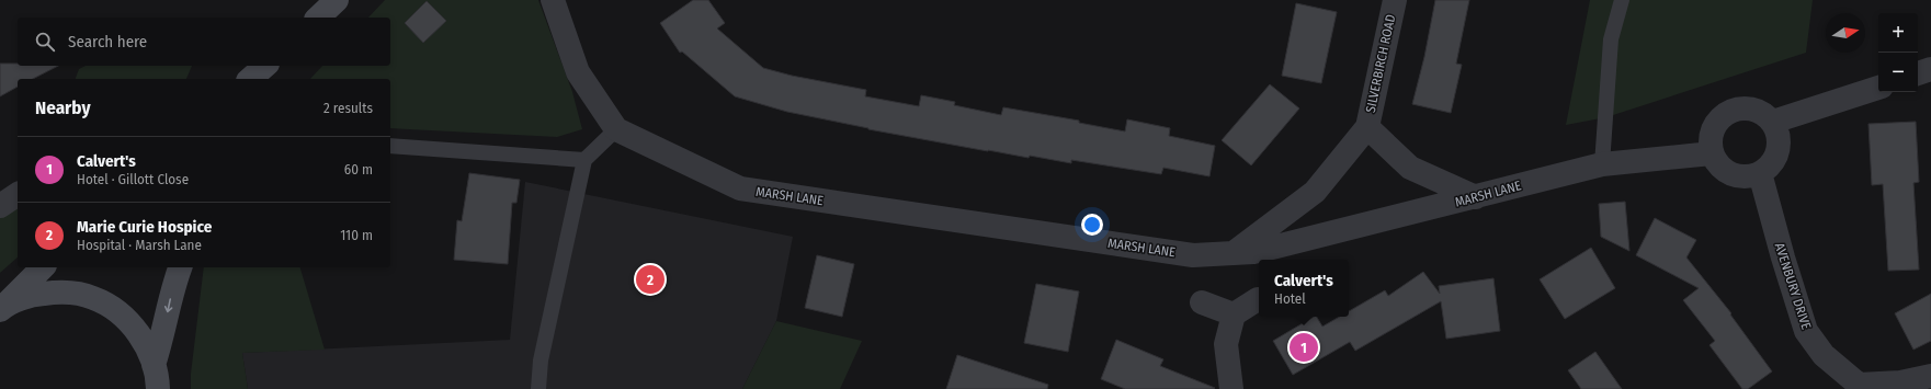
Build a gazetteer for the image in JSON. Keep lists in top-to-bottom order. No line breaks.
{"streets":{"street":["SILVERBIRCH ROAD","MARSH LANE","AVENBURY DRIVE"]},"crossings":[["SILVERBIRCH ROAD","MARSH LANE"],["MARSH LANE","AVENBURY DRIVE"]],"north":"right","page":{"map_buttons":["+","−"],"search":"Search here","heading":["Nearby","2 results"],"list":[{"mark":"1","name":"Calvert's","note":"Hotel · Gillott Close","value":"60 m"},{"mark":"2","name":"Marie Curie Hospice","note":"Hospital · Marsh Lane","value":"110 m"}],"popup":["Calvert's","Hotel"],"pins":["2","1"]}}
